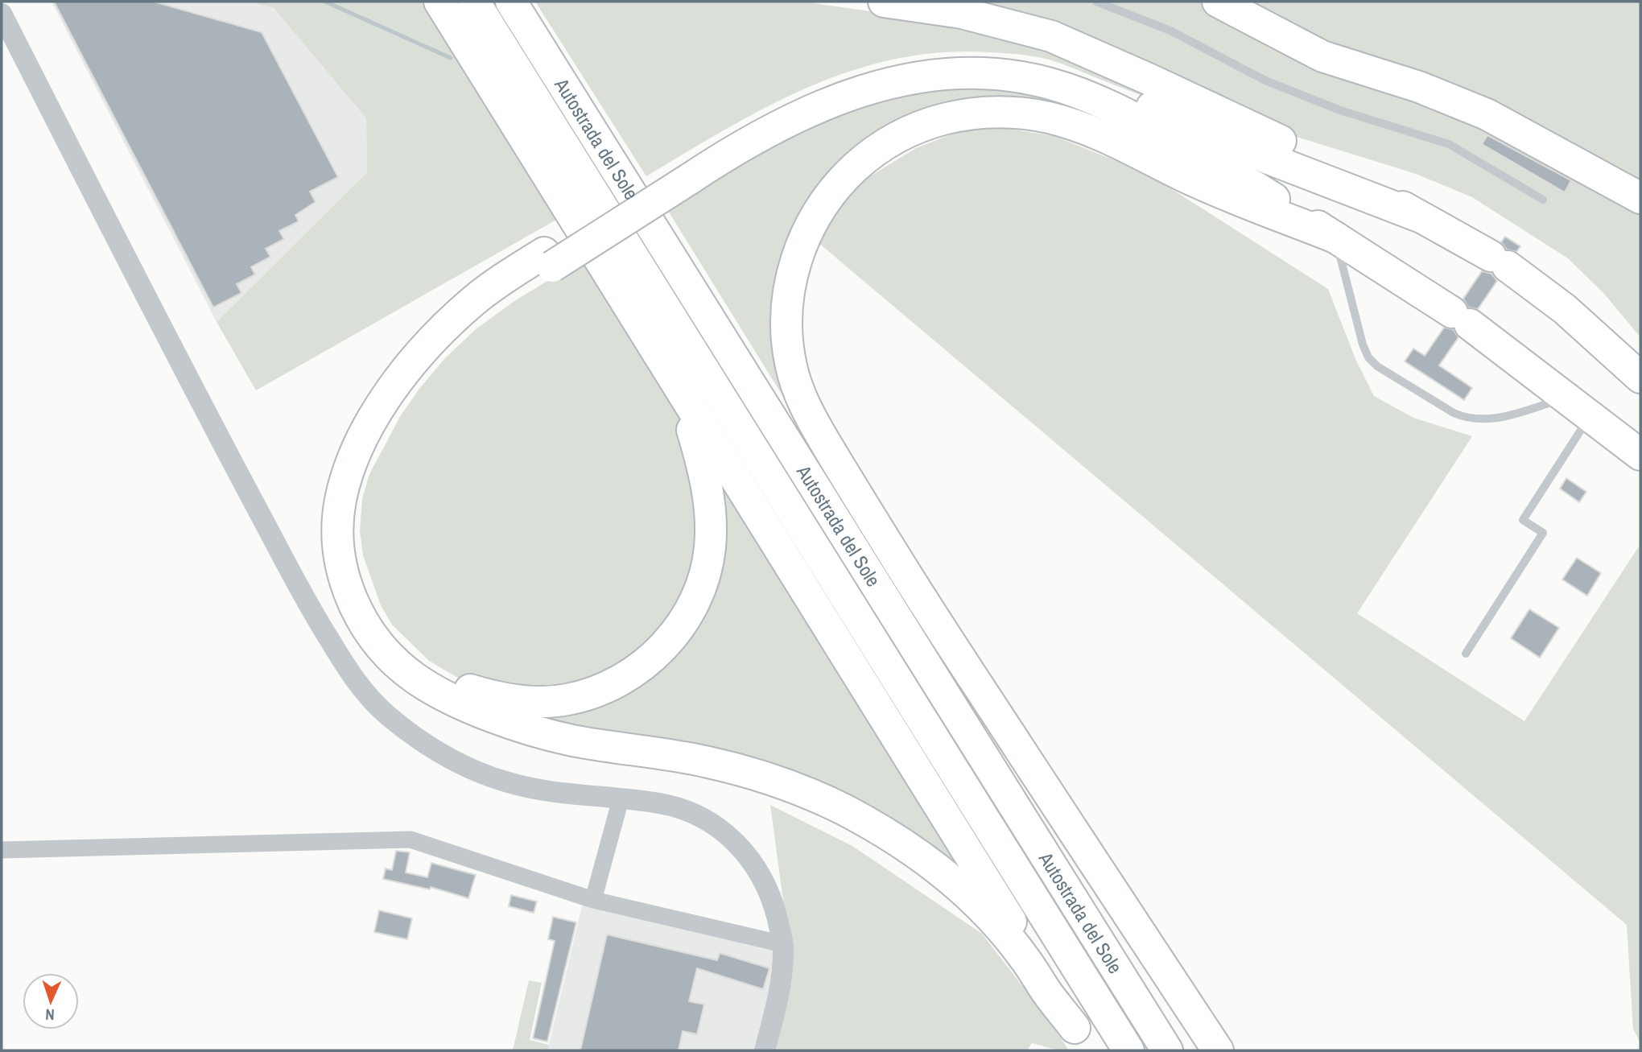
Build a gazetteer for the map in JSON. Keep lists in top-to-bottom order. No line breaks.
{"streets":{"highway":["Autostrada del Sole"]},"north":"bottom"}
